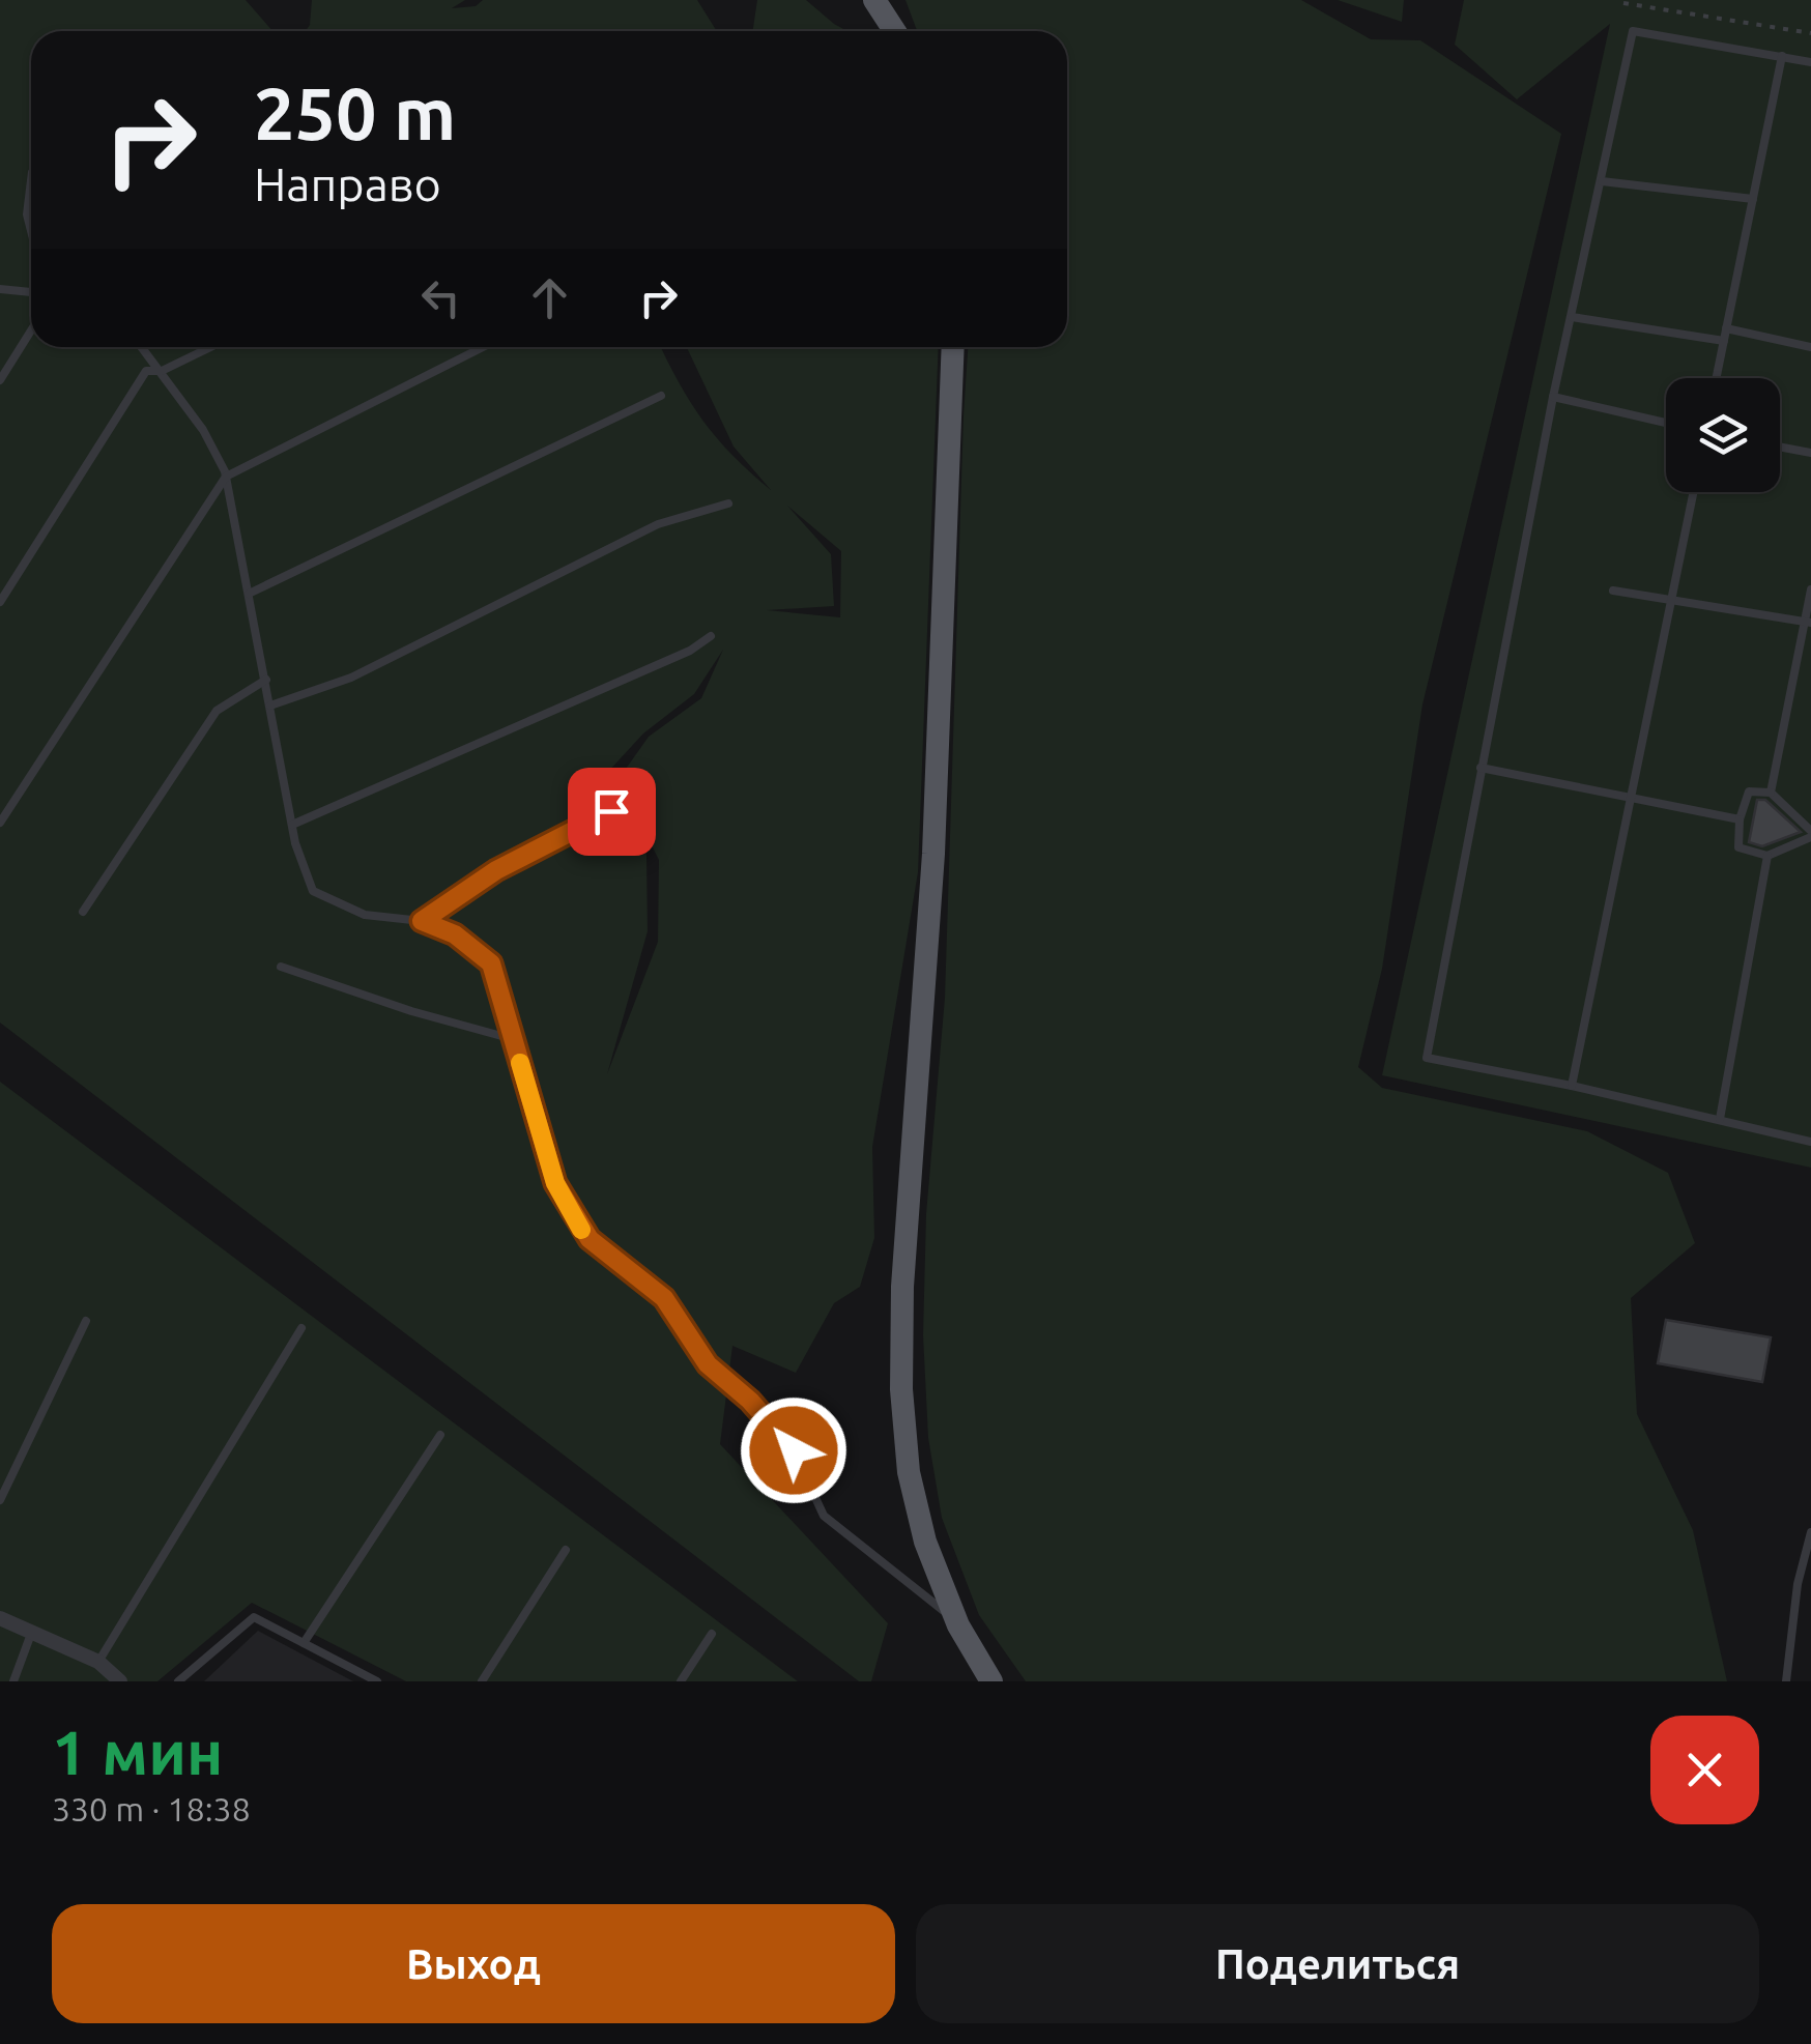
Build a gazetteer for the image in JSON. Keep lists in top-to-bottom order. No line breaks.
{"page":{"turn":["250 m","Направо"],"heading":["1 мин","330 m · 18:38"],"buttons":["Выход","Поделиться"]}}
